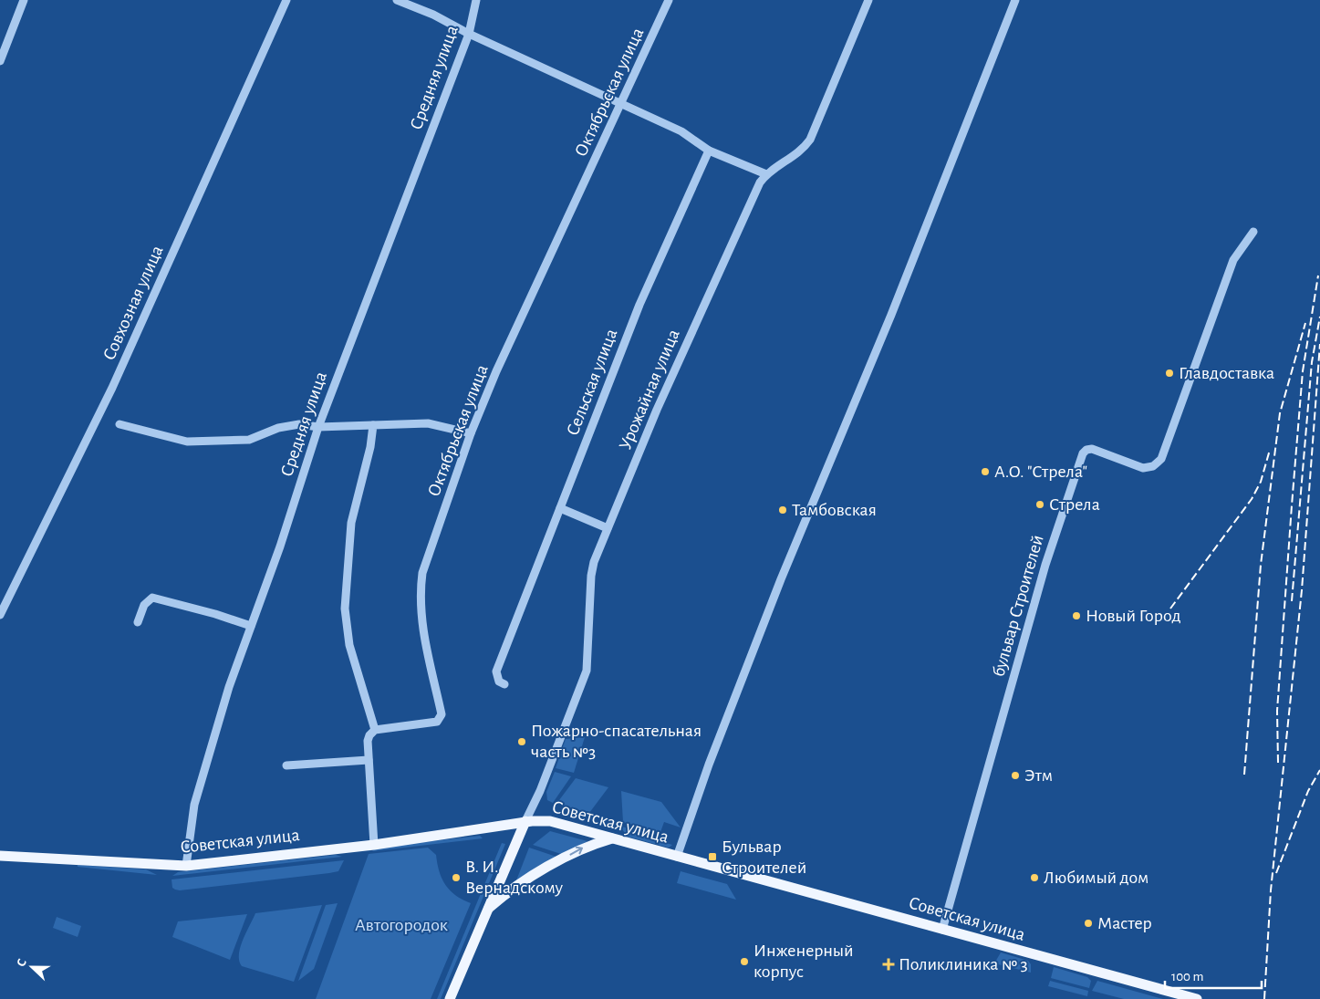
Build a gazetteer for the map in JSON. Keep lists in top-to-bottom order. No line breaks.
{"streets":{"main road":["Советская улица"],"street":["Средняя улица","Октябрьская улица","Совхозная улица","Сельская улица","Урожайная улица","бульвар Строителей"]},"crossings":[["Средняя улица","Советская улица"],["Урожайная улица","Советская улица"],["бульвар Строителей","Советская улица"]],"parks":["Автогородок"],"places":{"other":["Главдоставка","А.О. \"Стрела\"","Стрела","Тамбовская","Новый Город","Пожарно-спасательная часть №3","Этм","В. И. Вернадскому","Любимый дом","Мастер","Инженерный корпус"],"transit":["Бульвар Строителей"],"health":["Поликлиника № 3"]},"scale_bar":"100 m","north":"left"}
